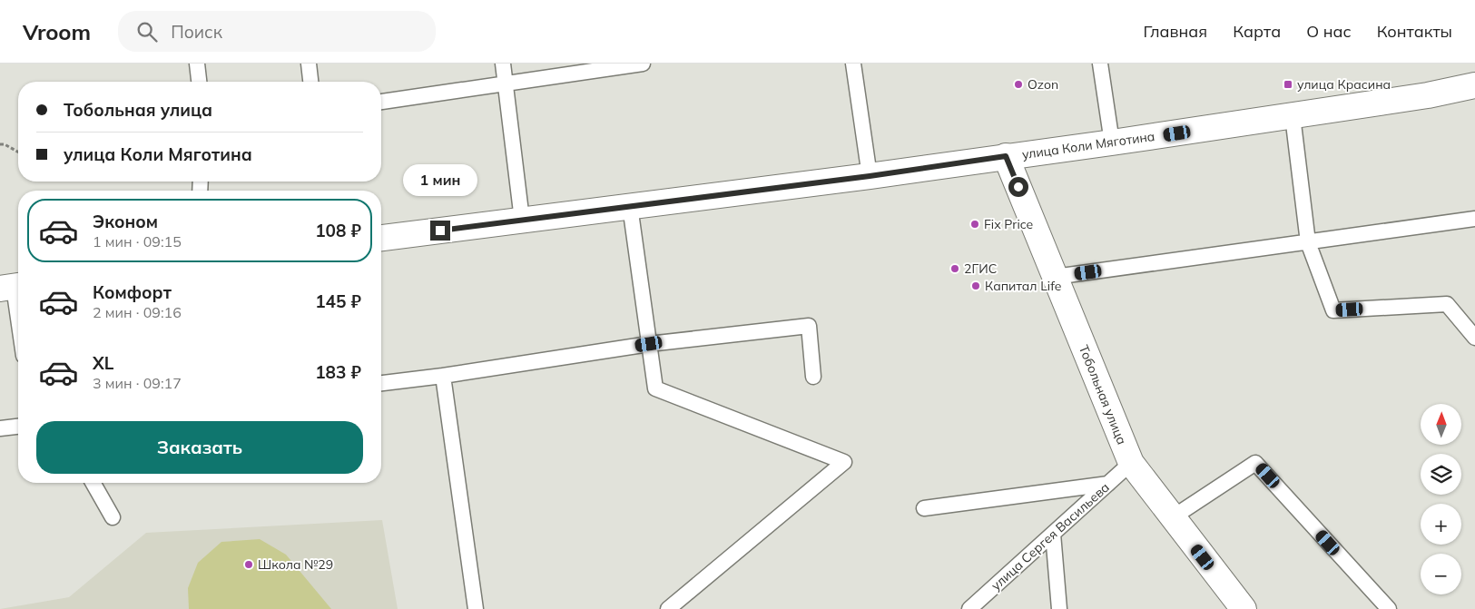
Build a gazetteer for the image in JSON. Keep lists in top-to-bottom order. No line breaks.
{"streets":{"main road":["улица Коли Мяготина","Тобольная улица"],"lane":["улица Сергея Васильева"]},"crossings":[["улица Коли Мяготина","Тобольная улица"],["Тобольная улица","улица Сергея Васильева"]],"places":{"other":["Ozon","Fix Price","2ГИС","Капитал Life","Школа №29"],"transit":["улица Красина"]},"north":"top","page":{"header":"Vroom","search":"Поиск","nav":["Главная","Карта","О нас","Контакты"],"banner":["Тобольная улица","улица Коли Мяготина"],"bubble":"1 мин","list":[{"name":"Эконом","note":"1 мин · 09:15","value":"108 ₽"},{"name":"Комфорт","note":"2 мин · 09:16","value":"145 ₽"},{"name":"XL","note":"3 мин · 09:17","value":"183 ₽"}],"map_buttons":["+","−"],"buttons":"Заказать"}}
